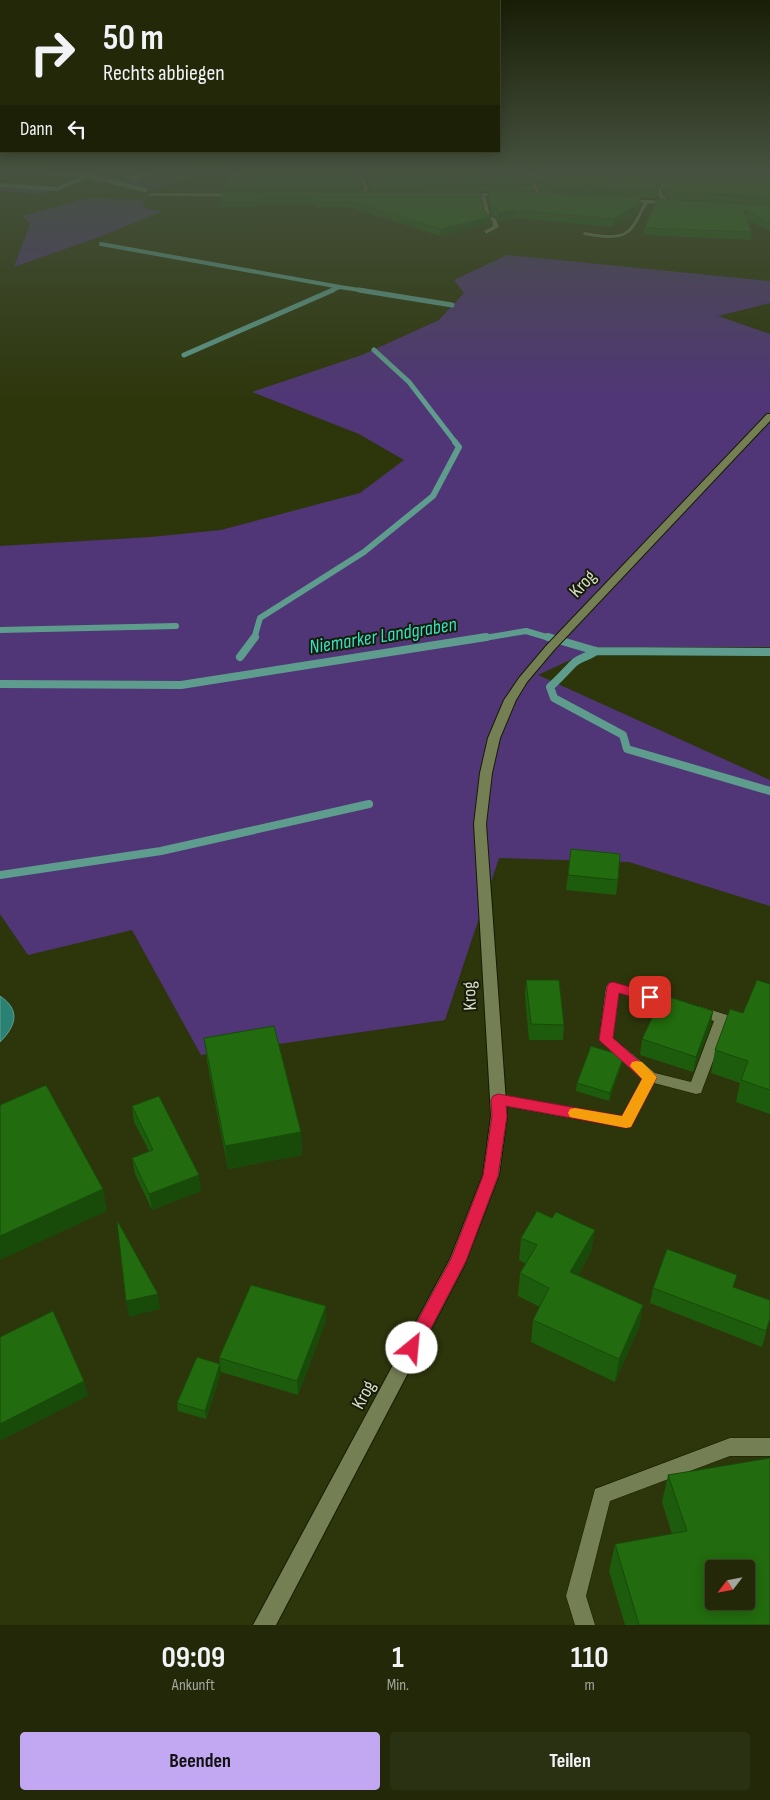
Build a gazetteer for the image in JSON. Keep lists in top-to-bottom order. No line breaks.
{"streets":{"street":["Krog"]},"water":["Niemarker Landgraben"],"north":"bottom left","page":{"turn":["50 m","Rechts abbiegen"],"then":"Dann","eta":["09:09","Ankunft","1","Min.","110","m"],"buttons":["Beenden","Teilen"]}}
